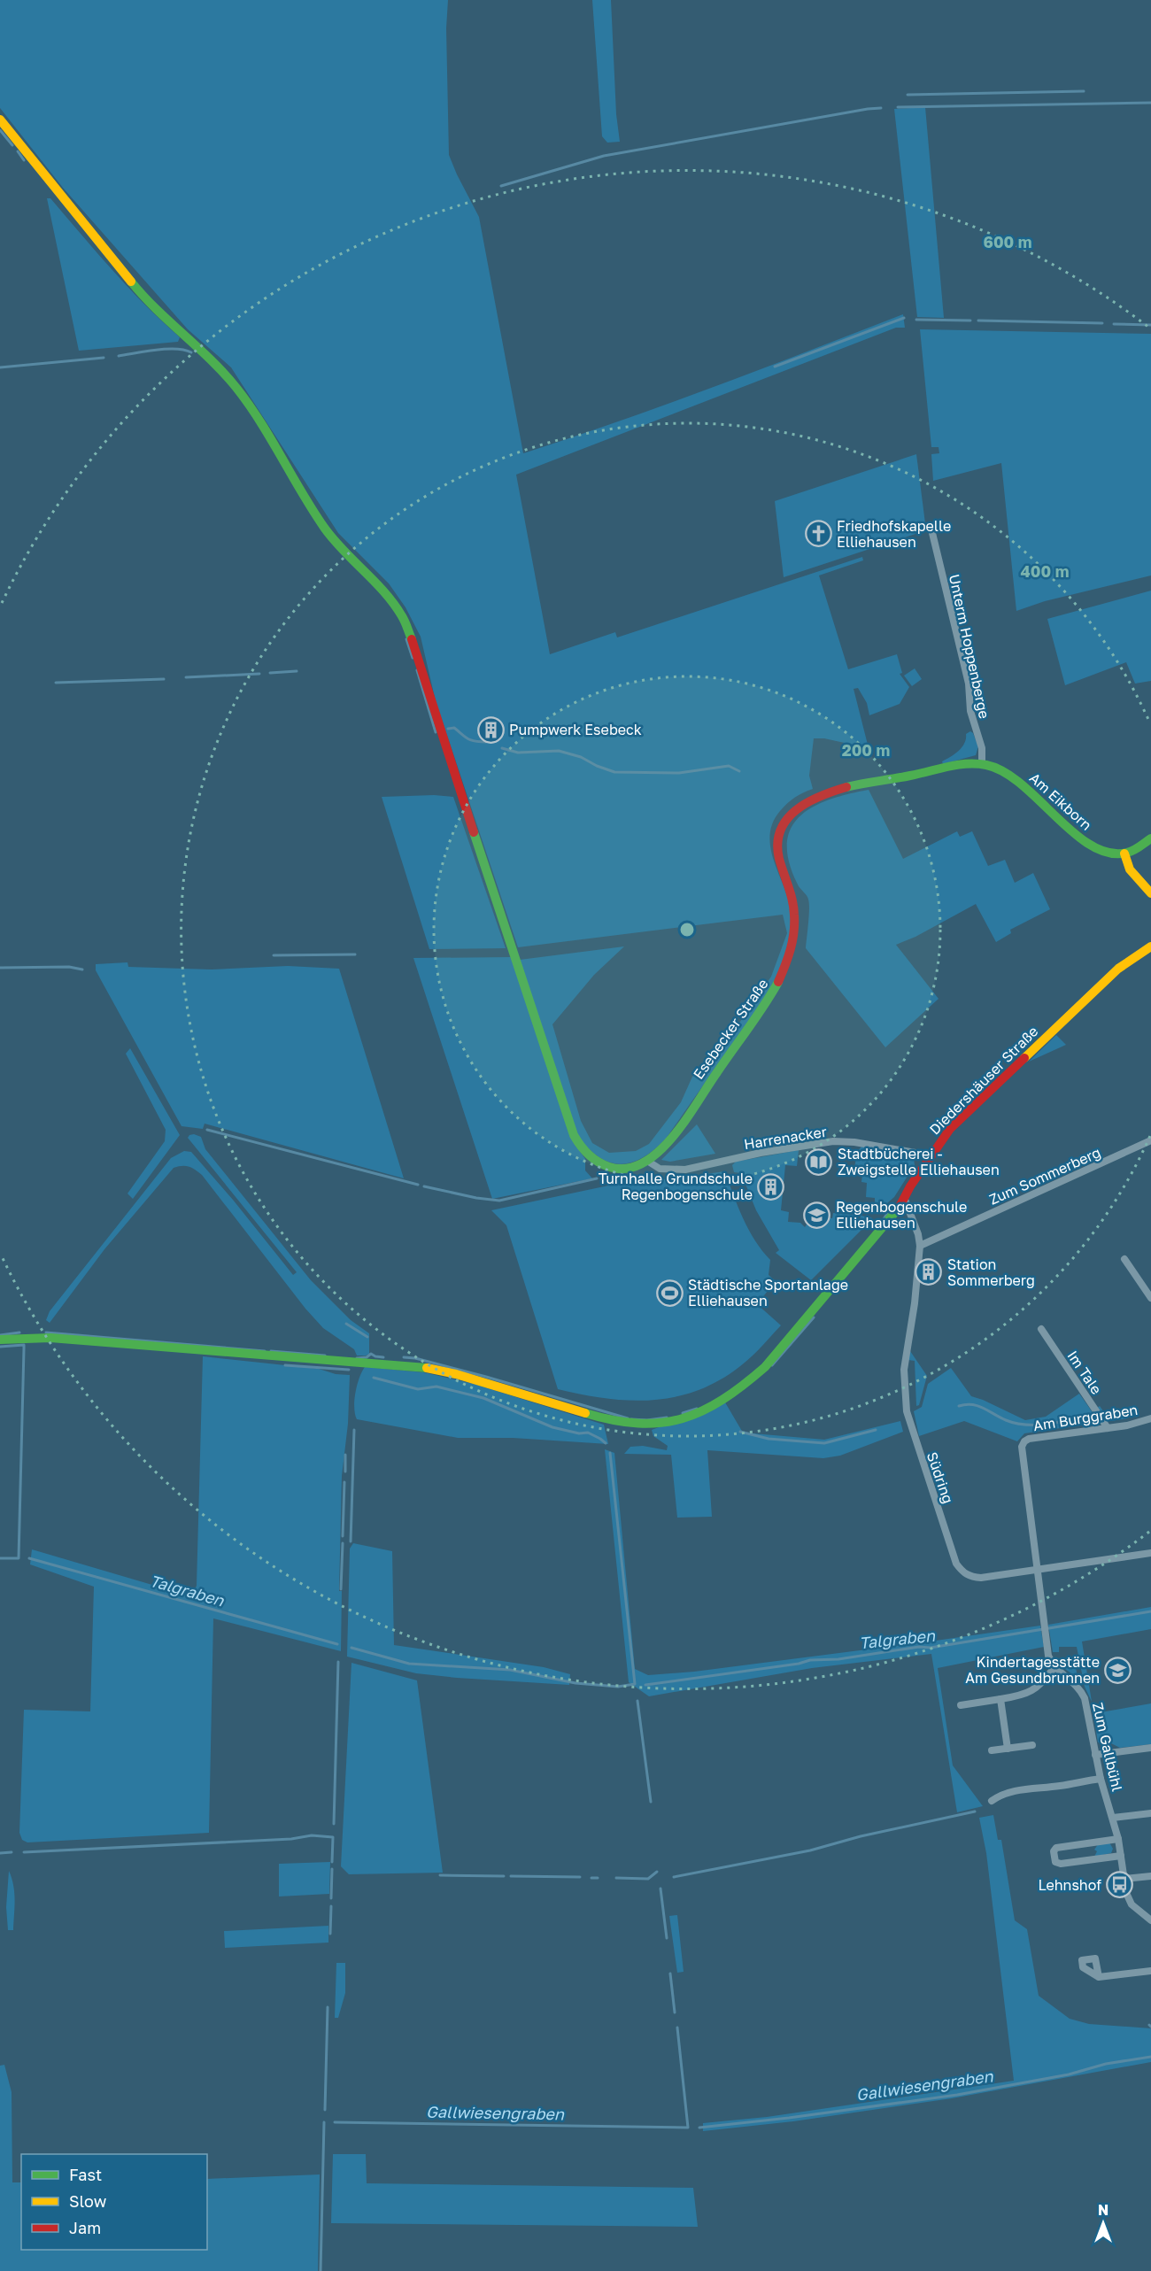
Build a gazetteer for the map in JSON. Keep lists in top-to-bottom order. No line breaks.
{"streets":{"street":["Unterm Hoppenberge","Am Eikborn","Esebecker Straße","Diedershäuser Straße","Harrenacker","Zum Sommerberg","Im Tale","Am Burggraben","Südring","Zum Gallbühl"]},"crossings":[["Unterm Hoppenberge","Am Eikborn"],["Unterm Hoppenberge","Esebecker Straße"],["Am Eikborn","Esebecker Straße"],["Esebecker Straße","Harrenacker"],["Diedershäuser Straße","Harrenacker"],["Diedershäuser Straße","Südring"],["Zum Sommerberg","Südring"],["Im Tale","Am Burggraben"],["Am Burggraben","Südring"]],"water":["Talgraben","Gallwiesengraben"],"places":{"church":["Friedhofskapelle Elliehausen"],"building":["Pumpwerk Esebeck","Turnhalle Grundschule Regenbogenschule","Station Sommerberg"],"library":["Stadtbücherei - Zweigstelle Elliehausen"],"school or university":["Regenbogenschule Elliehausen","Kindertagesstätte Am Gesundbrunnen"],"sports":["Städtische Sportanlage Elliehausen"],"bus stop":["Lehnshof"]},"legend":["Fast","Slow","Jam"],"north":"top","rings":["600 m","400 m","200 m"]}
